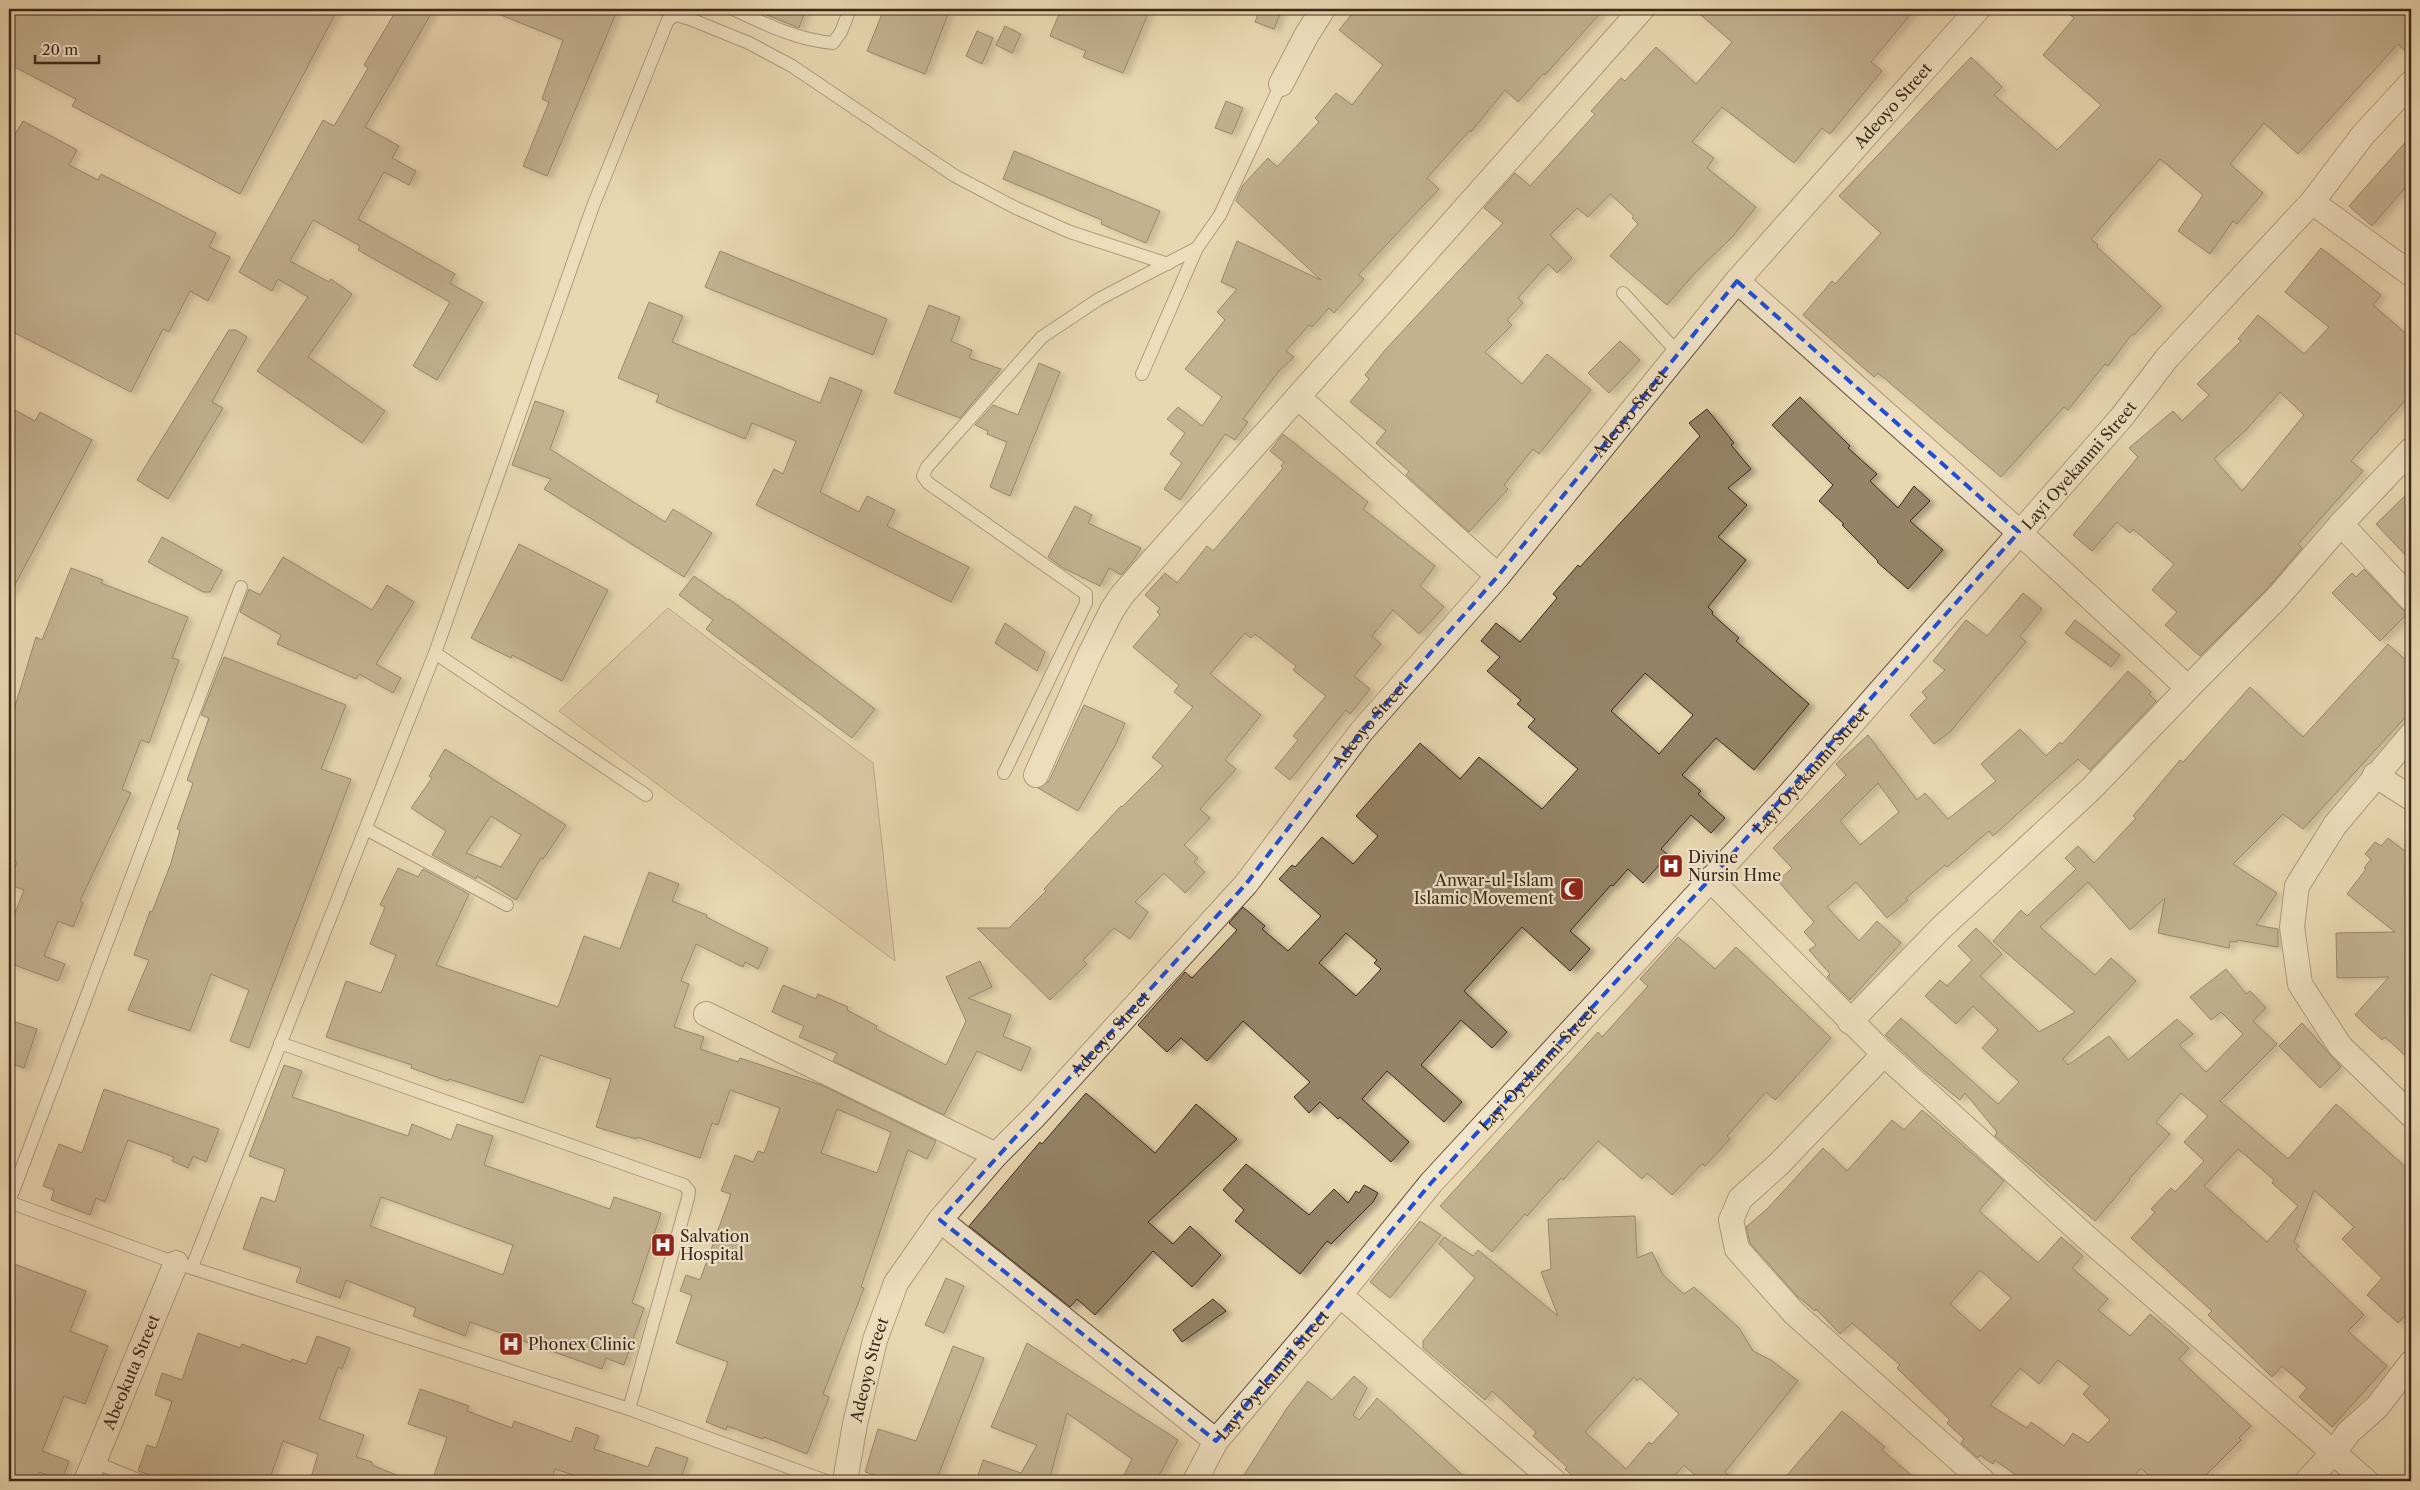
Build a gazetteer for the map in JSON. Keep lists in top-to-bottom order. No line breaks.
{"streets":{"street":["Adeoyo Street","Layi Oyekanmi Street","Abeokuta Street"]},"places":{"hospital":["Divine Nursin Hme","Salvation Hospital","Phonex Clinic"],"mosque":["Anwar-ul-Islam Islamic Movement"]},"scale_bar":"20 m"}
